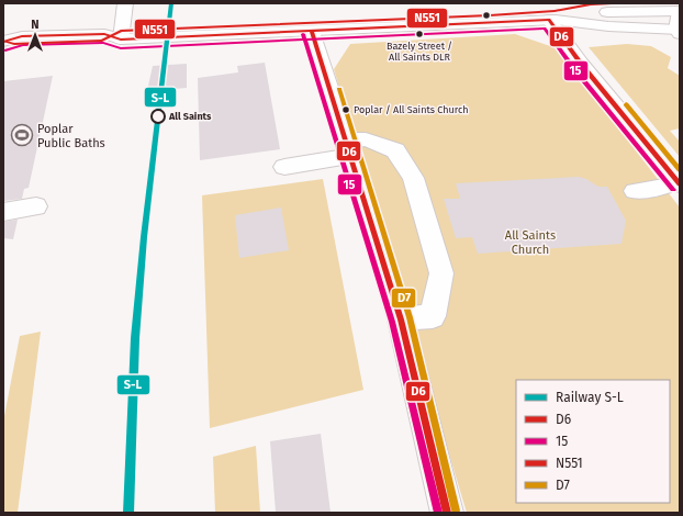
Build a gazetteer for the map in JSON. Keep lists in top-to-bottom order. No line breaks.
{"parks":["All Saints Church"],"places":{"other":["Bazely Street / All Saints DLR","Poplar / All Saints Church","All Saints"],"sports":["Poplar Public Baths"]},"lines":["rail line S-L","transit line N551","transit line D6","transit line 15","transit line D7"],"legend":["Railway S-L","D6","15","N551","D7"],"north":"top"}
